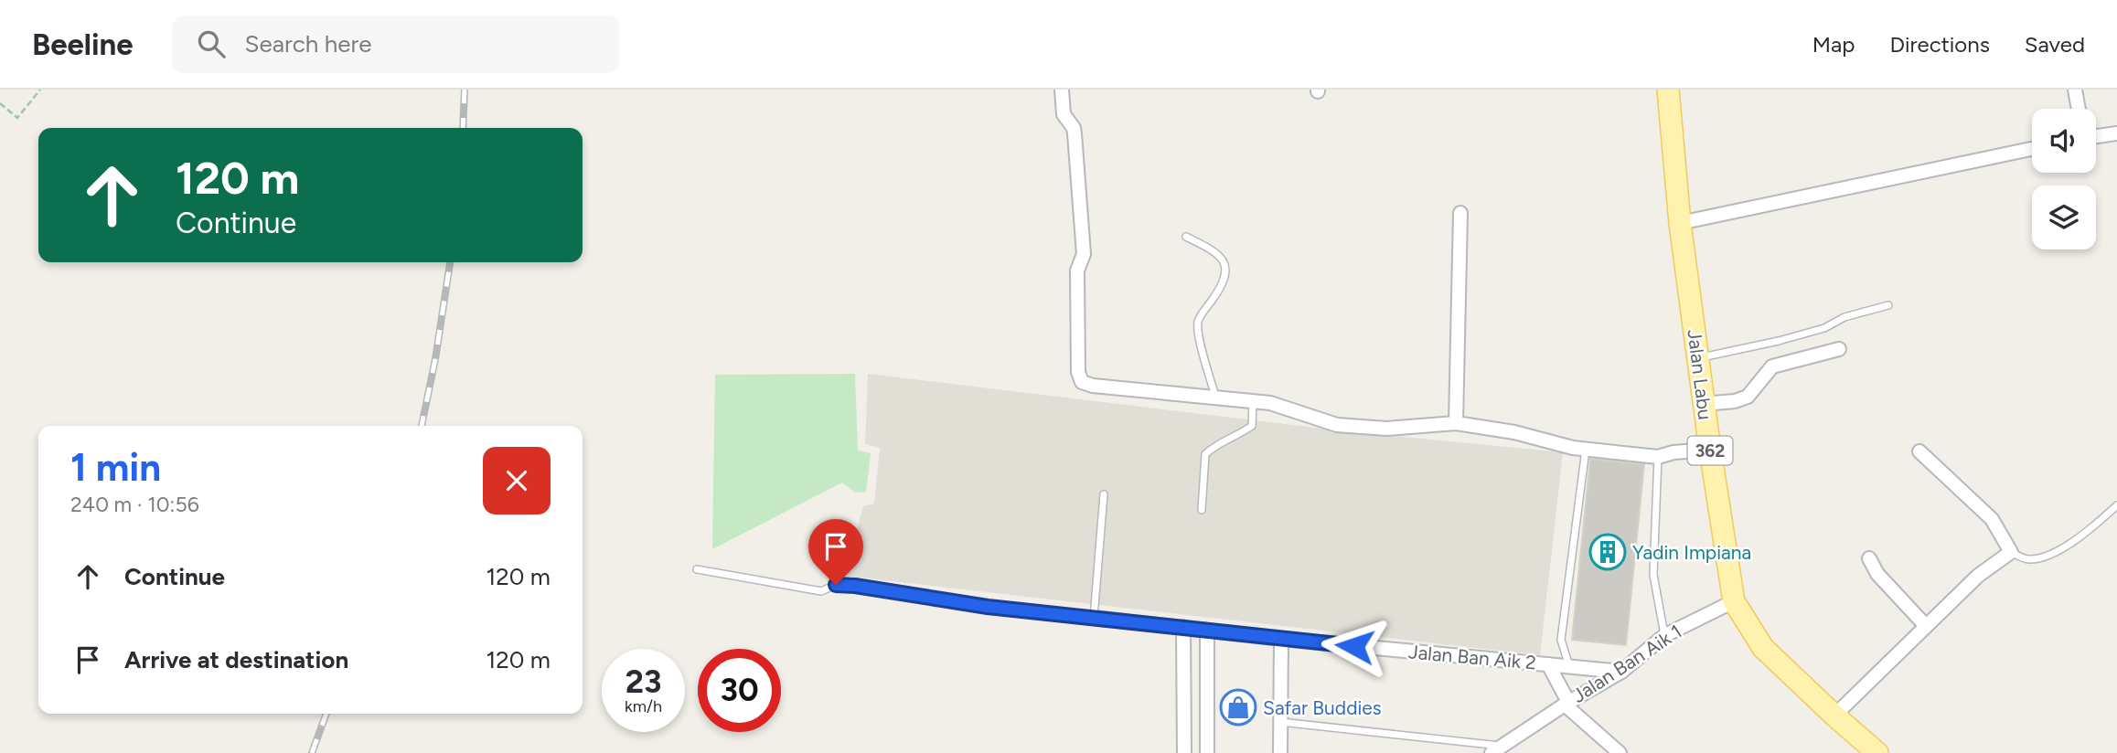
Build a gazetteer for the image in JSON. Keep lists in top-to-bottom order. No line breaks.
{"streets":{"main road":["Jalan Labu","362"],"street":["Jalan Ban Aik 2","Jalan Ban Aik 1"]},"crossings":[["Jalan Labu","Jalan Ban Aik 1"],["Jalan Ban Aik 2","Jalan Ban Aik 1"]],"places":{"building":["Yadin Impiana"],"shop":["Safar Buddies"]},"page":{"header":"Beeline","search":"Search here","nav":["Map","Directions","Saved"],"turn":["120 m","Continue"],"heading":["1 min","240 m · 10:56"],"list":[{"name":"Continue","value":"120 m"},{"name":"Arrive at destination","value":"120 m"}],"speed":"23 km/h","limit":"30"}}
